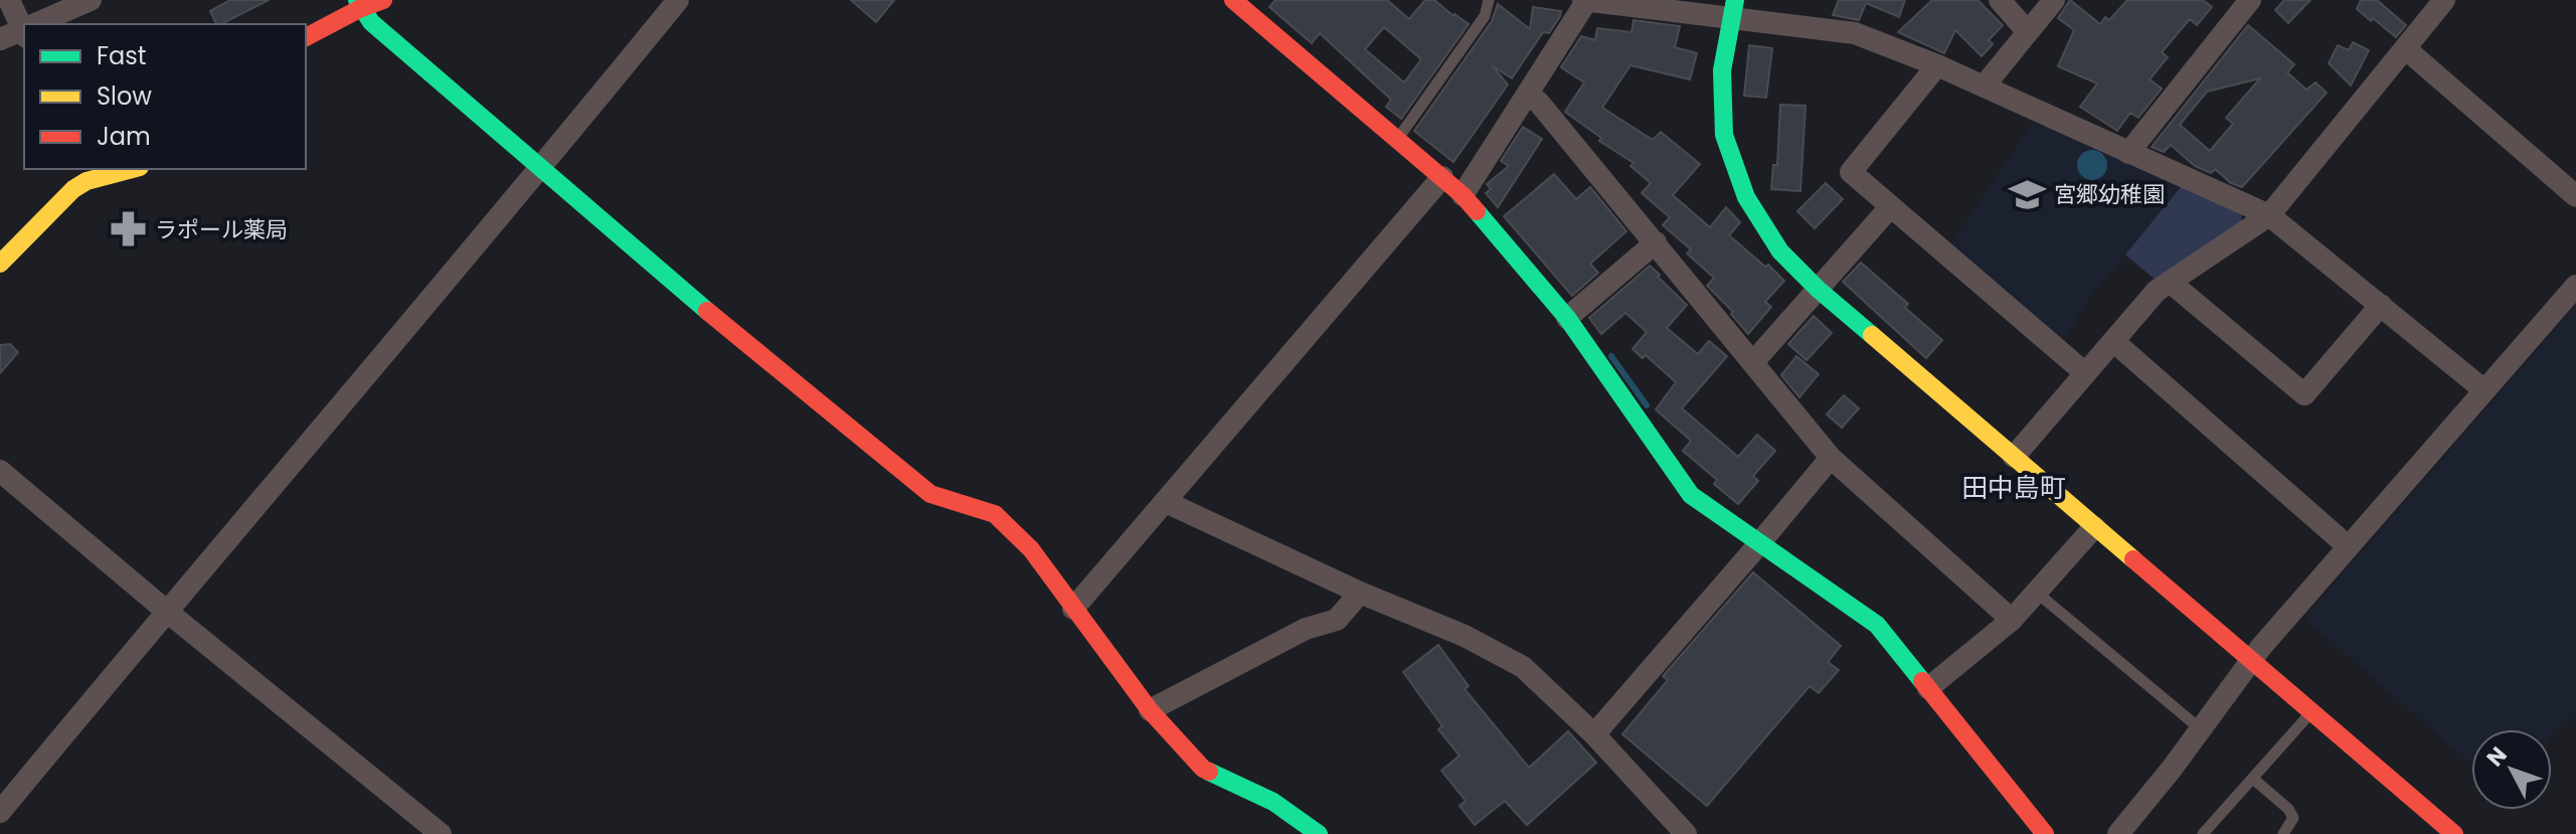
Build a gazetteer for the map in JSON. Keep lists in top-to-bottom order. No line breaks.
{"districts":["田中島町"],"places":{"school or university":["宮郷幼稚園"],"pharmacy":["ラポール薬局"]},"legend":["Fast","Slow","Jam"],"north":"top left"}
